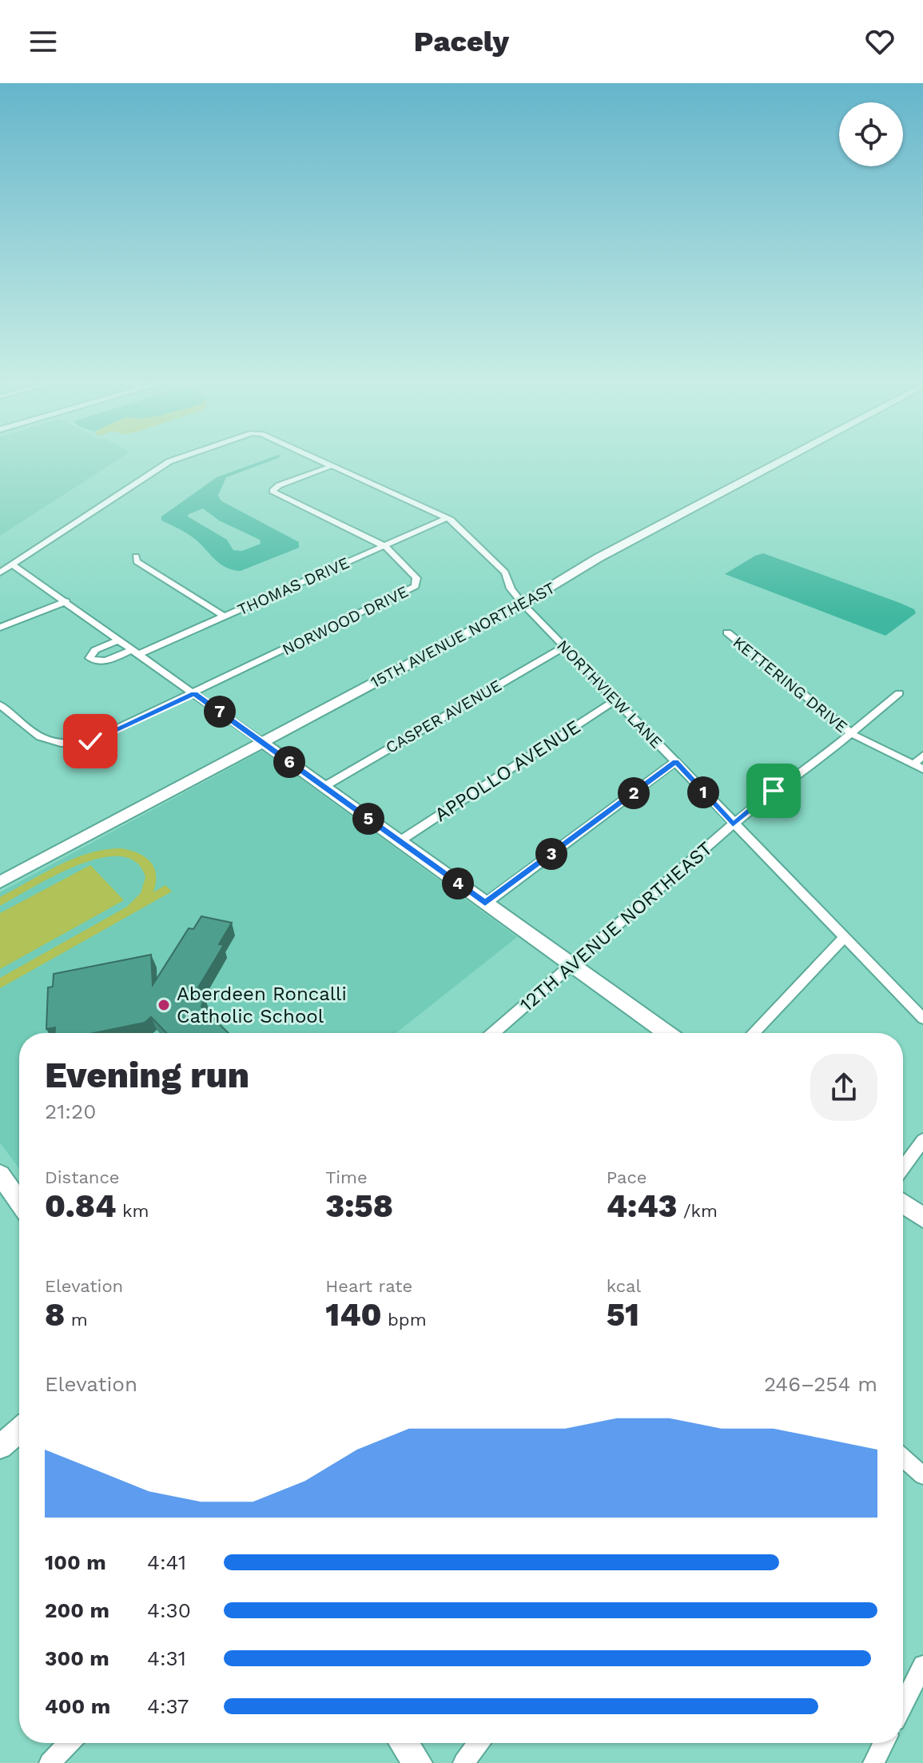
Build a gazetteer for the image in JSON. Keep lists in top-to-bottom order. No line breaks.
{"streets":{"street":["THOMAS DRIVE","NORWOOD DRIVE","15TH AVENUE NORTHEAST","KETTERING DRIVE","NORTHVIEW LANE","CASPER AVENUE","APPOLLO AVENUE","12TH AVENUE NORTHEAST"]},"crossings":[["THOMAS DRIVE","NORWOOD DRIVE"],["THOMAS DRIVE","NORTHVIEW LANE"],["NORWOOD DRIVE","NORTHVIEW LANE"],["15TH AVENUE NORTHEAST","NORTHVIEW LANE"],["KETTERING DRIVE","12TH AVENUE NORTHEAST"],["NORTHVIEW LANE","CASPER AVENUE"],["NORTHVIEW LANE","APPOLLO AVENUE"],["NORTHVIEW LANE","12TH AVENUE NORTHEAST"]],"places":["Aberdeen Roncalli Catholic School"],"page":{"header":"Pacely","pins":["7","6","1","2","5","3","4"],"heading":["Evening run","21:20"],"stats":[["Distance","0.84 km"],["Time","3:58"],["Pace","4:43 /km"],["Elevation","8 m"],["Heart rate","140 bpm"],["kcal","51"]],"chart":["Elevation","246–254 m"],"list":[{"name":"100 m","note":"4:41"},{"name":"200 m","note":"4:30"},{"name":"300 m","note":"4:31"},{"name":"400 m","note":"4:37"}]}}
